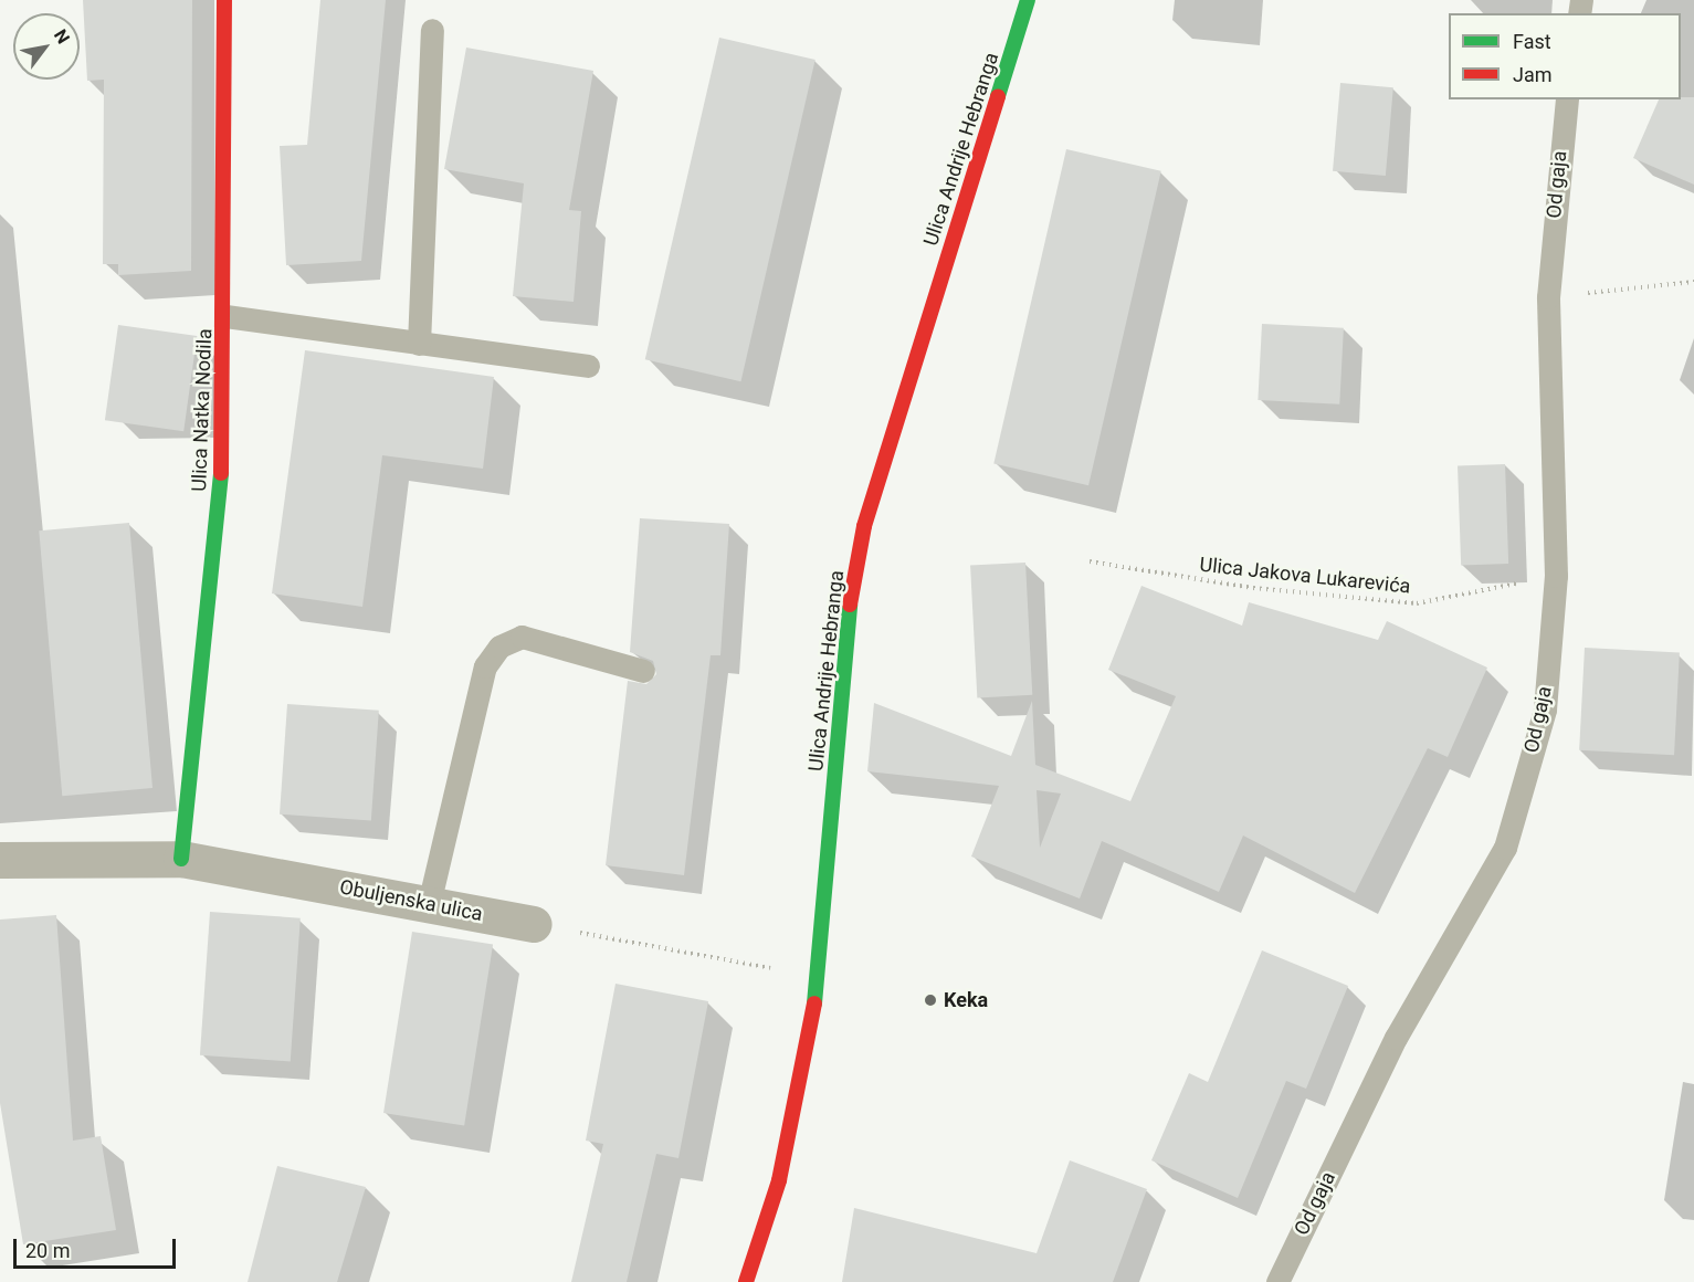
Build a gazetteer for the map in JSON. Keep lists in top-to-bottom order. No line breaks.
{"streets":{"street":["Ulica Andrije Hebranga","Ulica Natka Nodila","Obuljenska ulica"],"lane":["Od gaja"],"path":["Ulica Jakova Lukarevića"]},"crossings":[["Od gaja","Ulica Jakova Lukarevića"],["Ulica Natka Nodila","Obuljenska ulica"]],"places":["Keka"],"legend":["Fast","Jam"],"scale_bar":"20 m","north":"top right"}
